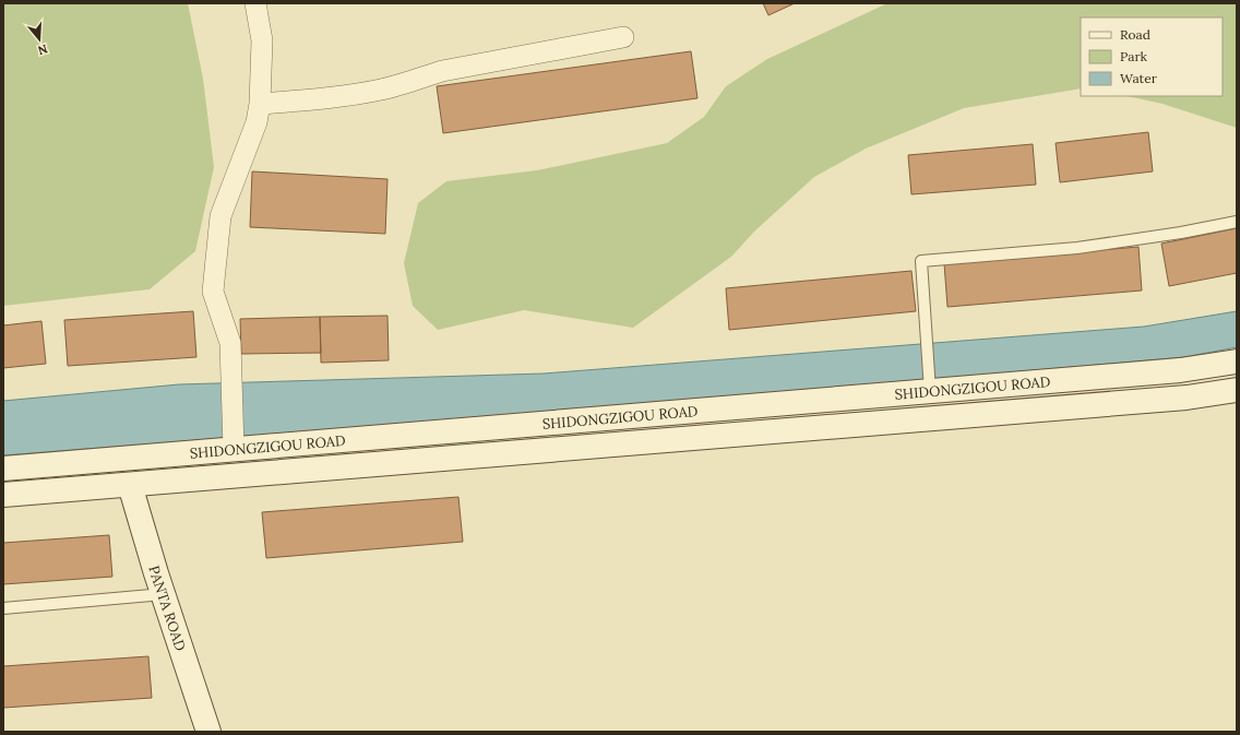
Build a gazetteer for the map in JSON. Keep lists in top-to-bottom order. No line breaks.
{"streets":{"main road":["SHIDONGZIGOU ROAD","PANTA ROAD"]},"crossings":[["SHIDONGZIGOU ROAD","PANTA ROAD"]],"legend":["Road","Park","Water"],"north":"bottom"}
